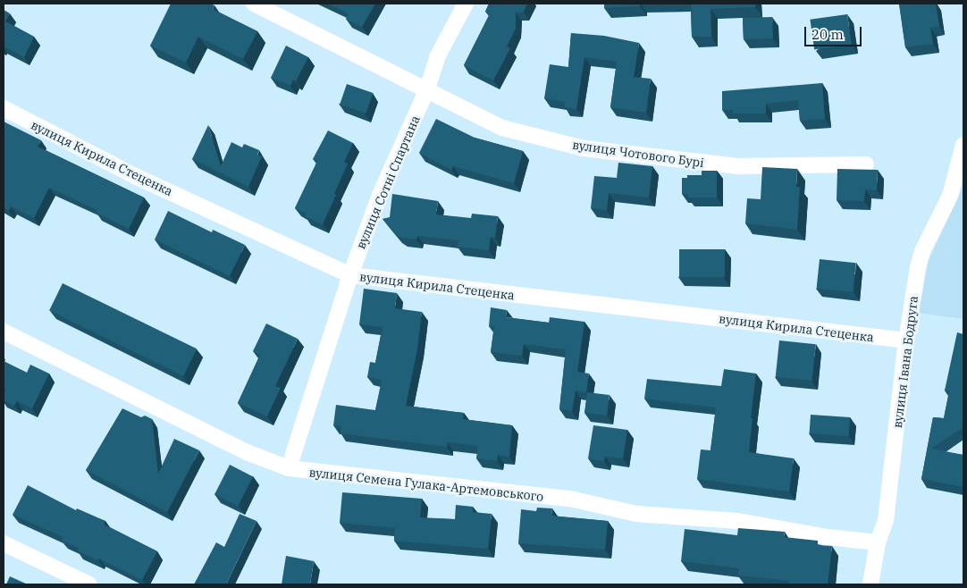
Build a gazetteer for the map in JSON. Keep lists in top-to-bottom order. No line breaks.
{"streets":{"street":["вулиця Чотового Бурі","вулиця Кирила Стеценка","вулиця Сотні Спартана","вулиця Івана Бодруга","вулиця Семена Гулака-Артемовського"]},"crossings":[["вулиця Чотового Бурі","вулиця Сотні Спартана"],["вулиця Кирила Стеценка","вулиця Сотні Спартана"],["вулиця Кирила Стеценка","вулиця Івана Бодруга"],["вулиця Сотні Спартана","вулиця Семена Гулака-Артемовського"],["вулиця Івана Бодруга","вулиця Семена Гулака-Артемовського"]],"scale_bar":"20 m"}
